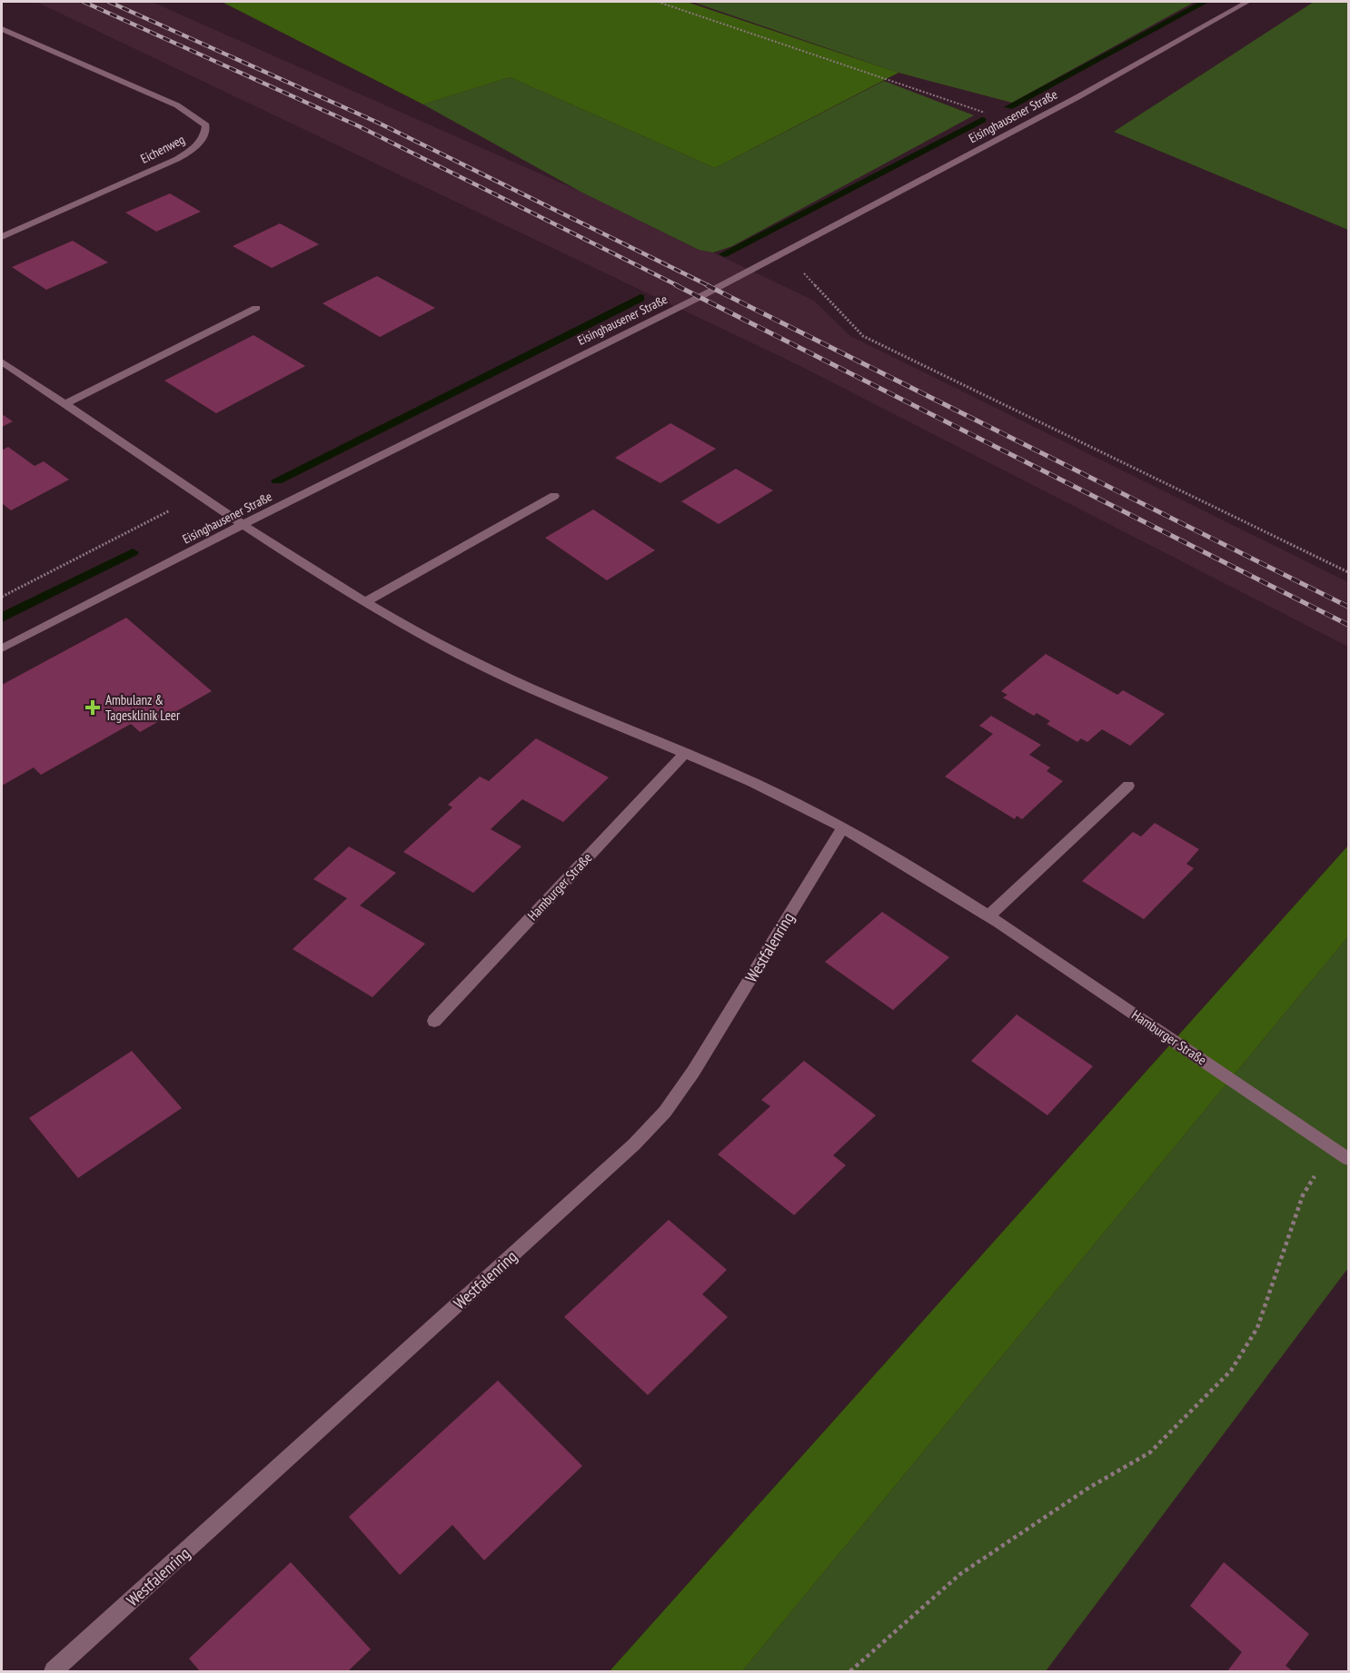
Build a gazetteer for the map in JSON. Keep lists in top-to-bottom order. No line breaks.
{"streets":{"street":["Eisinghausener Straße","Eichenweg","Hamburger Straße","Westfalenring"]},"crossings":[["Eisinghausener Straße","Hamburger Straße"],["Hamburger Straße","Westfalenring"]],"places":{"health":["Ambulanz & Tagesklinik Leer"]}}
